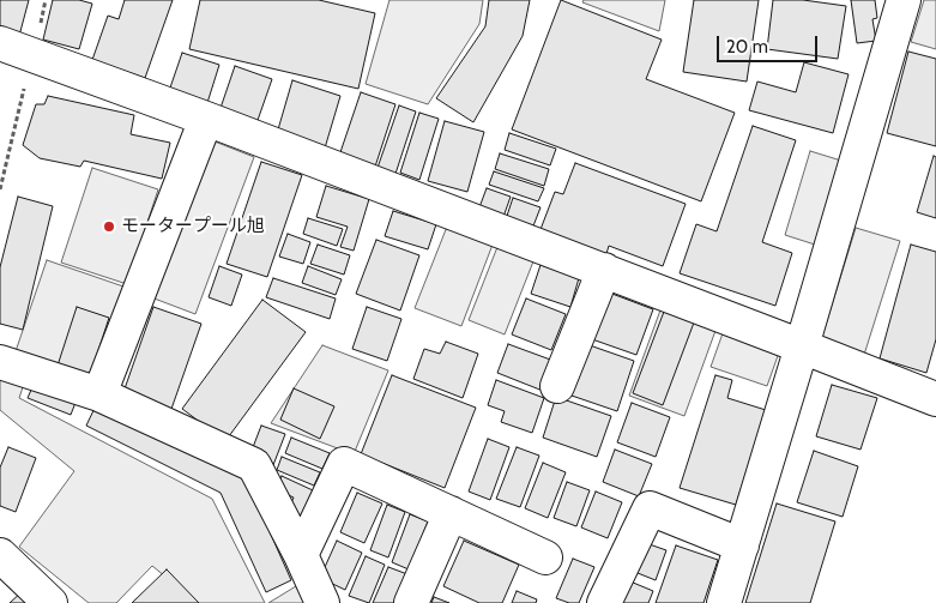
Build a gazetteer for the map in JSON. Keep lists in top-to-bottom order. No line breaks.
{"places":["モータープール旭"],"scale_bar":"20 m"}
